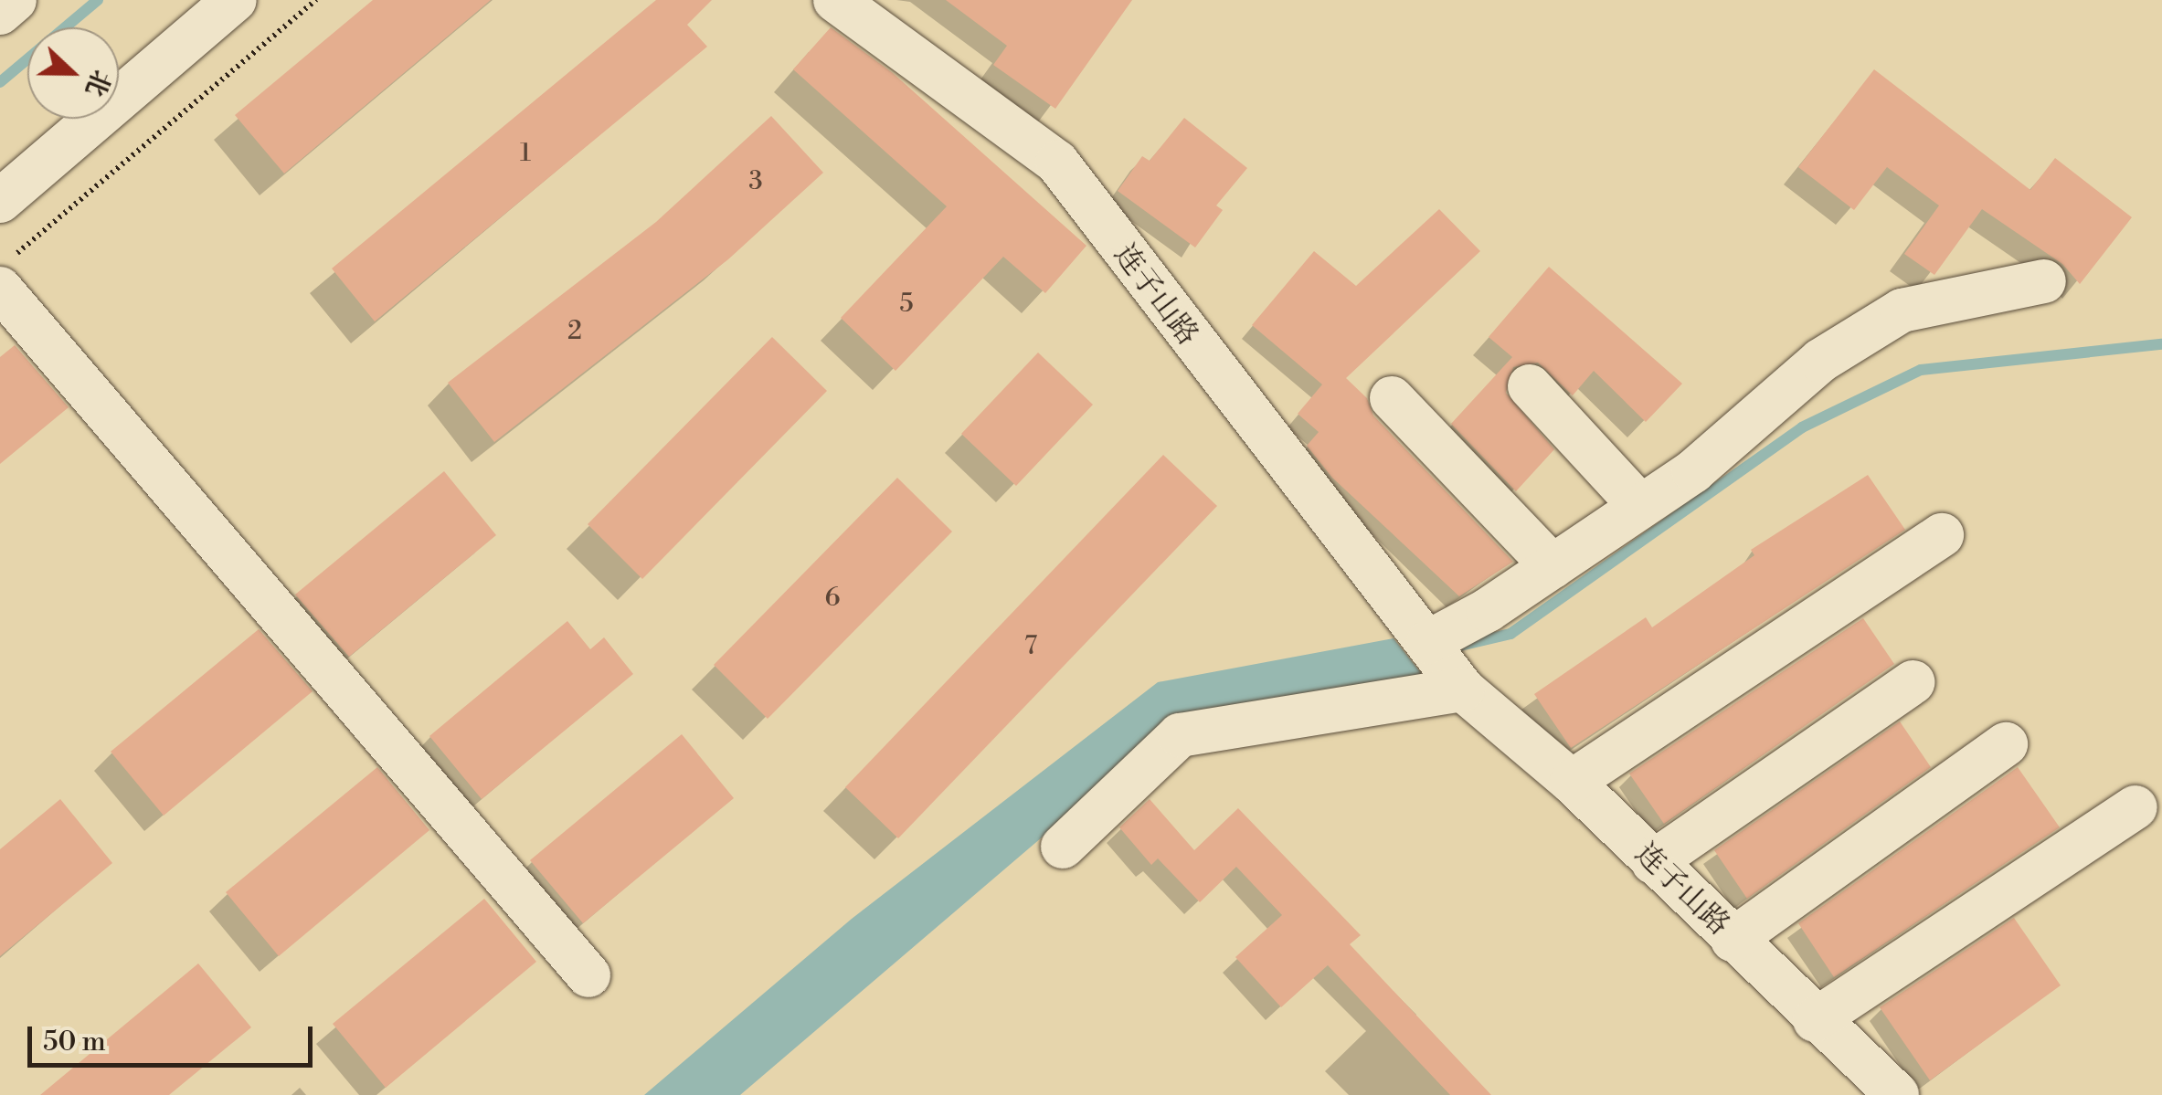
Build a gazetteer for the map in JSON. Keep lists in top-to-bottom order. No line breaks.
{"streets":{"street":["连子山路"]},"house_numbers":["1","3","5","2","6","7"],"scale_bar":"50 m","north":"right"}
